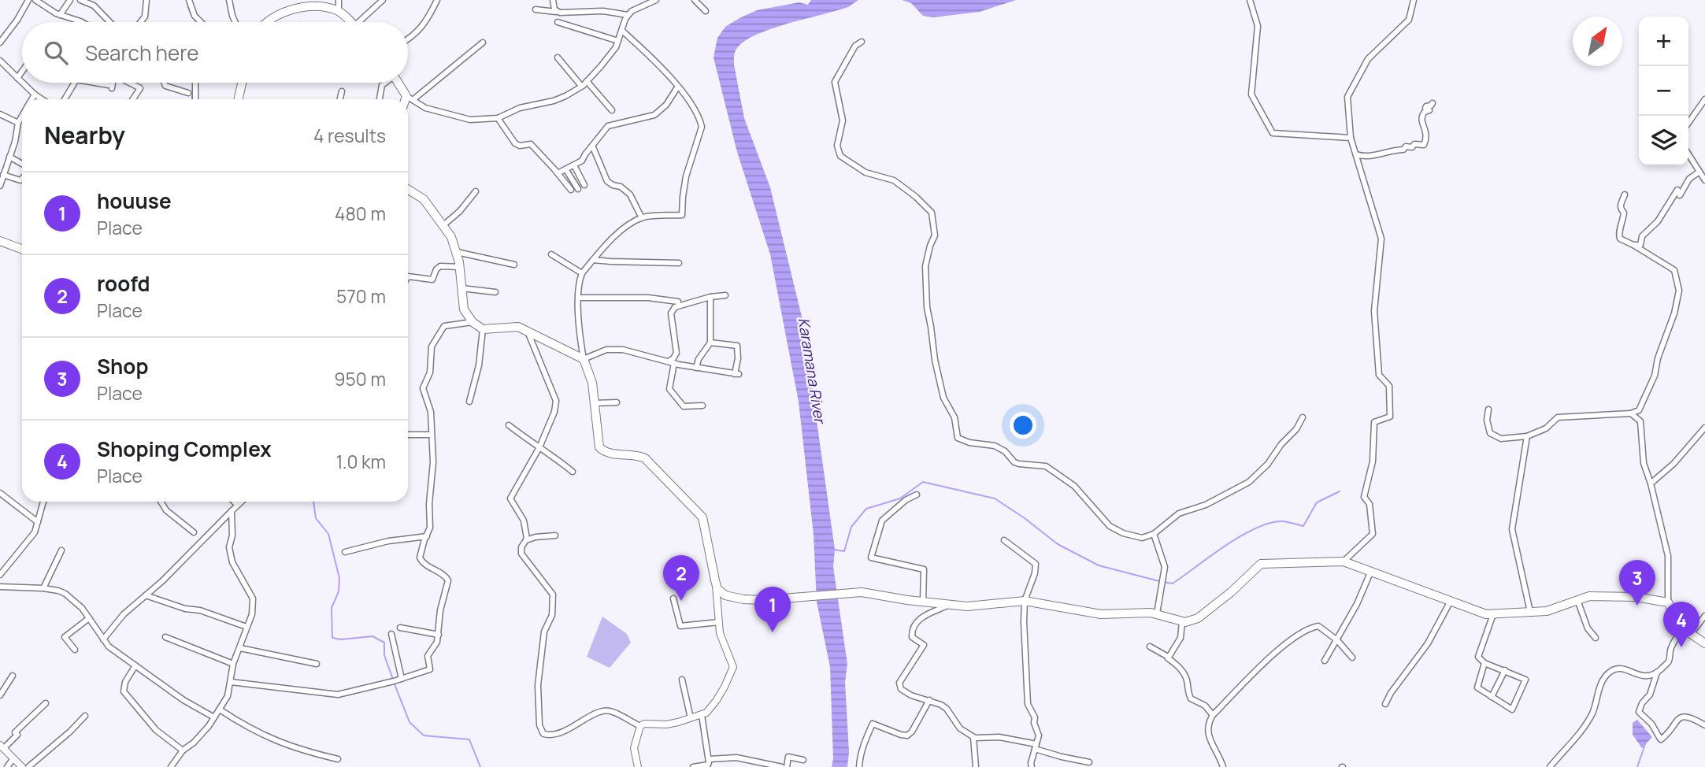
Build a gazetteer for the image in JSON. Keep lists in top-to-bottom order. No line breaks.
{"water":["Karamana River"],"north":"top right","page":{"map_buttons":["+","−"],"search":"Search here","heading":["Nearby","4 results"],"list":[{"mark":"1","name":"houuse","note":"Place","value":"480 m"},{"mark":"2","name":"roofd","note":"Place","value":"570 m"},{"mark":"3","name":"Shop","note":"Place","value":"950 m"},{"mark":"4","name":"Shoping Complex","note":"Place","value":"1.0 km"}],"pins":["2","3","1","4"]}}
